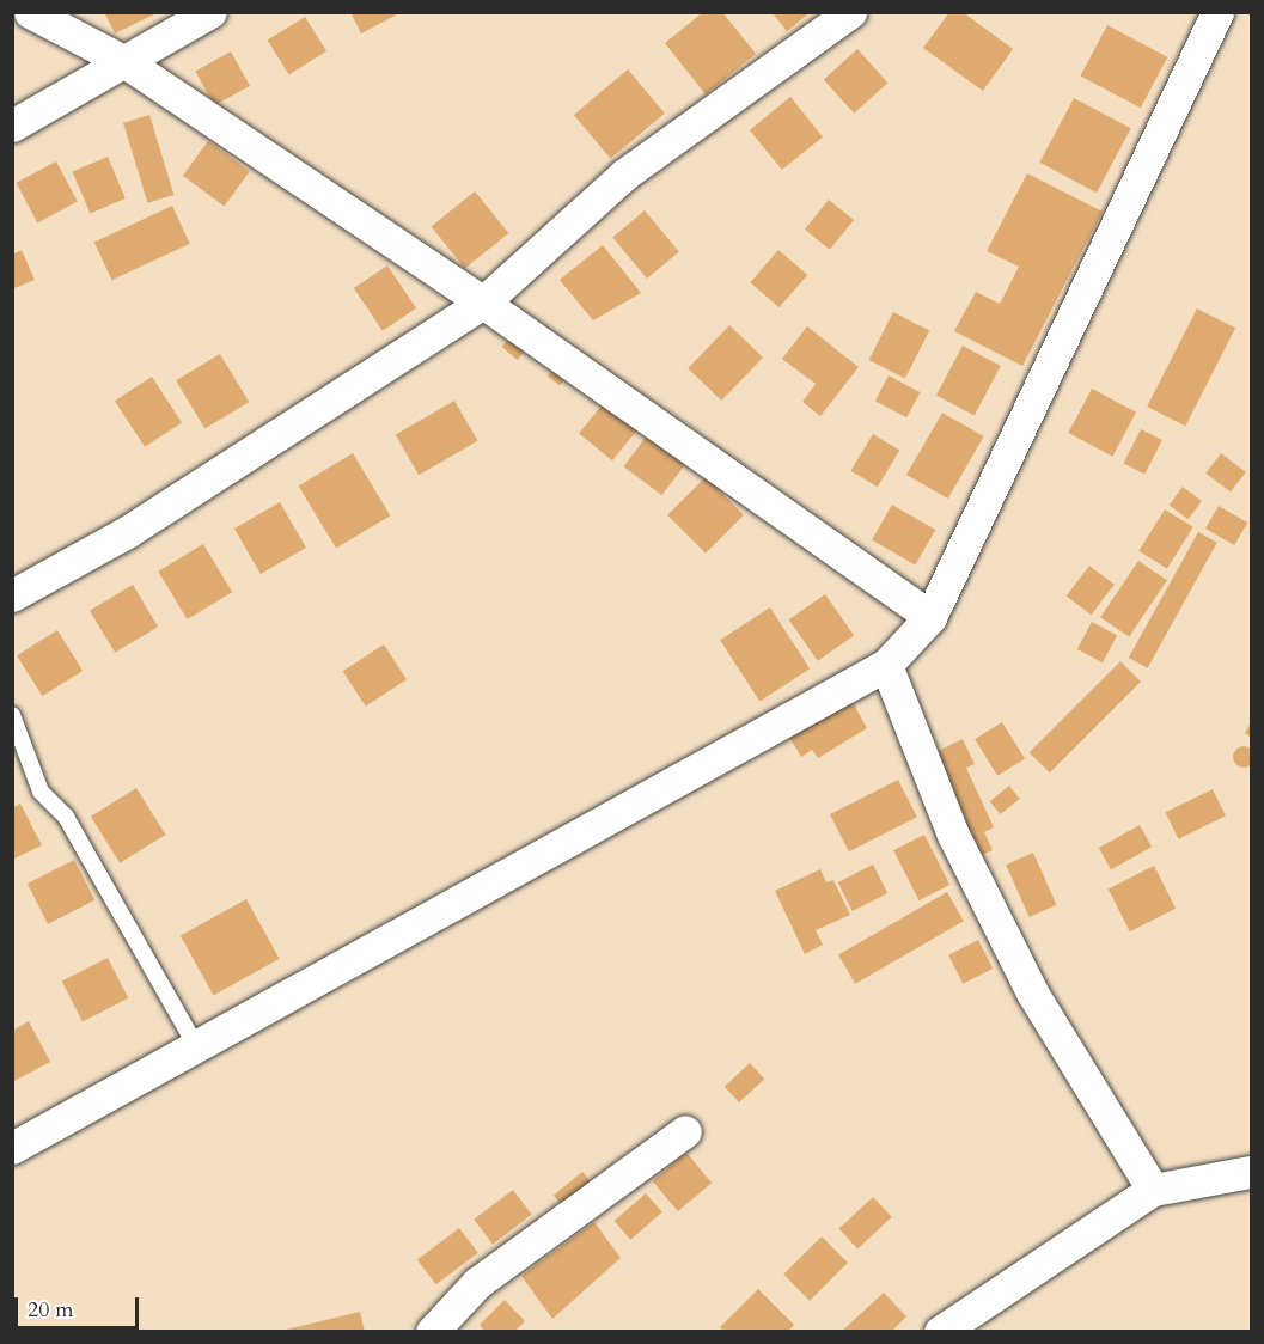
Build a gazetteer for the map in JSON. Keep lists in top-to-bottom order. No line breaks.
{"scale_bar":"20 m"}
